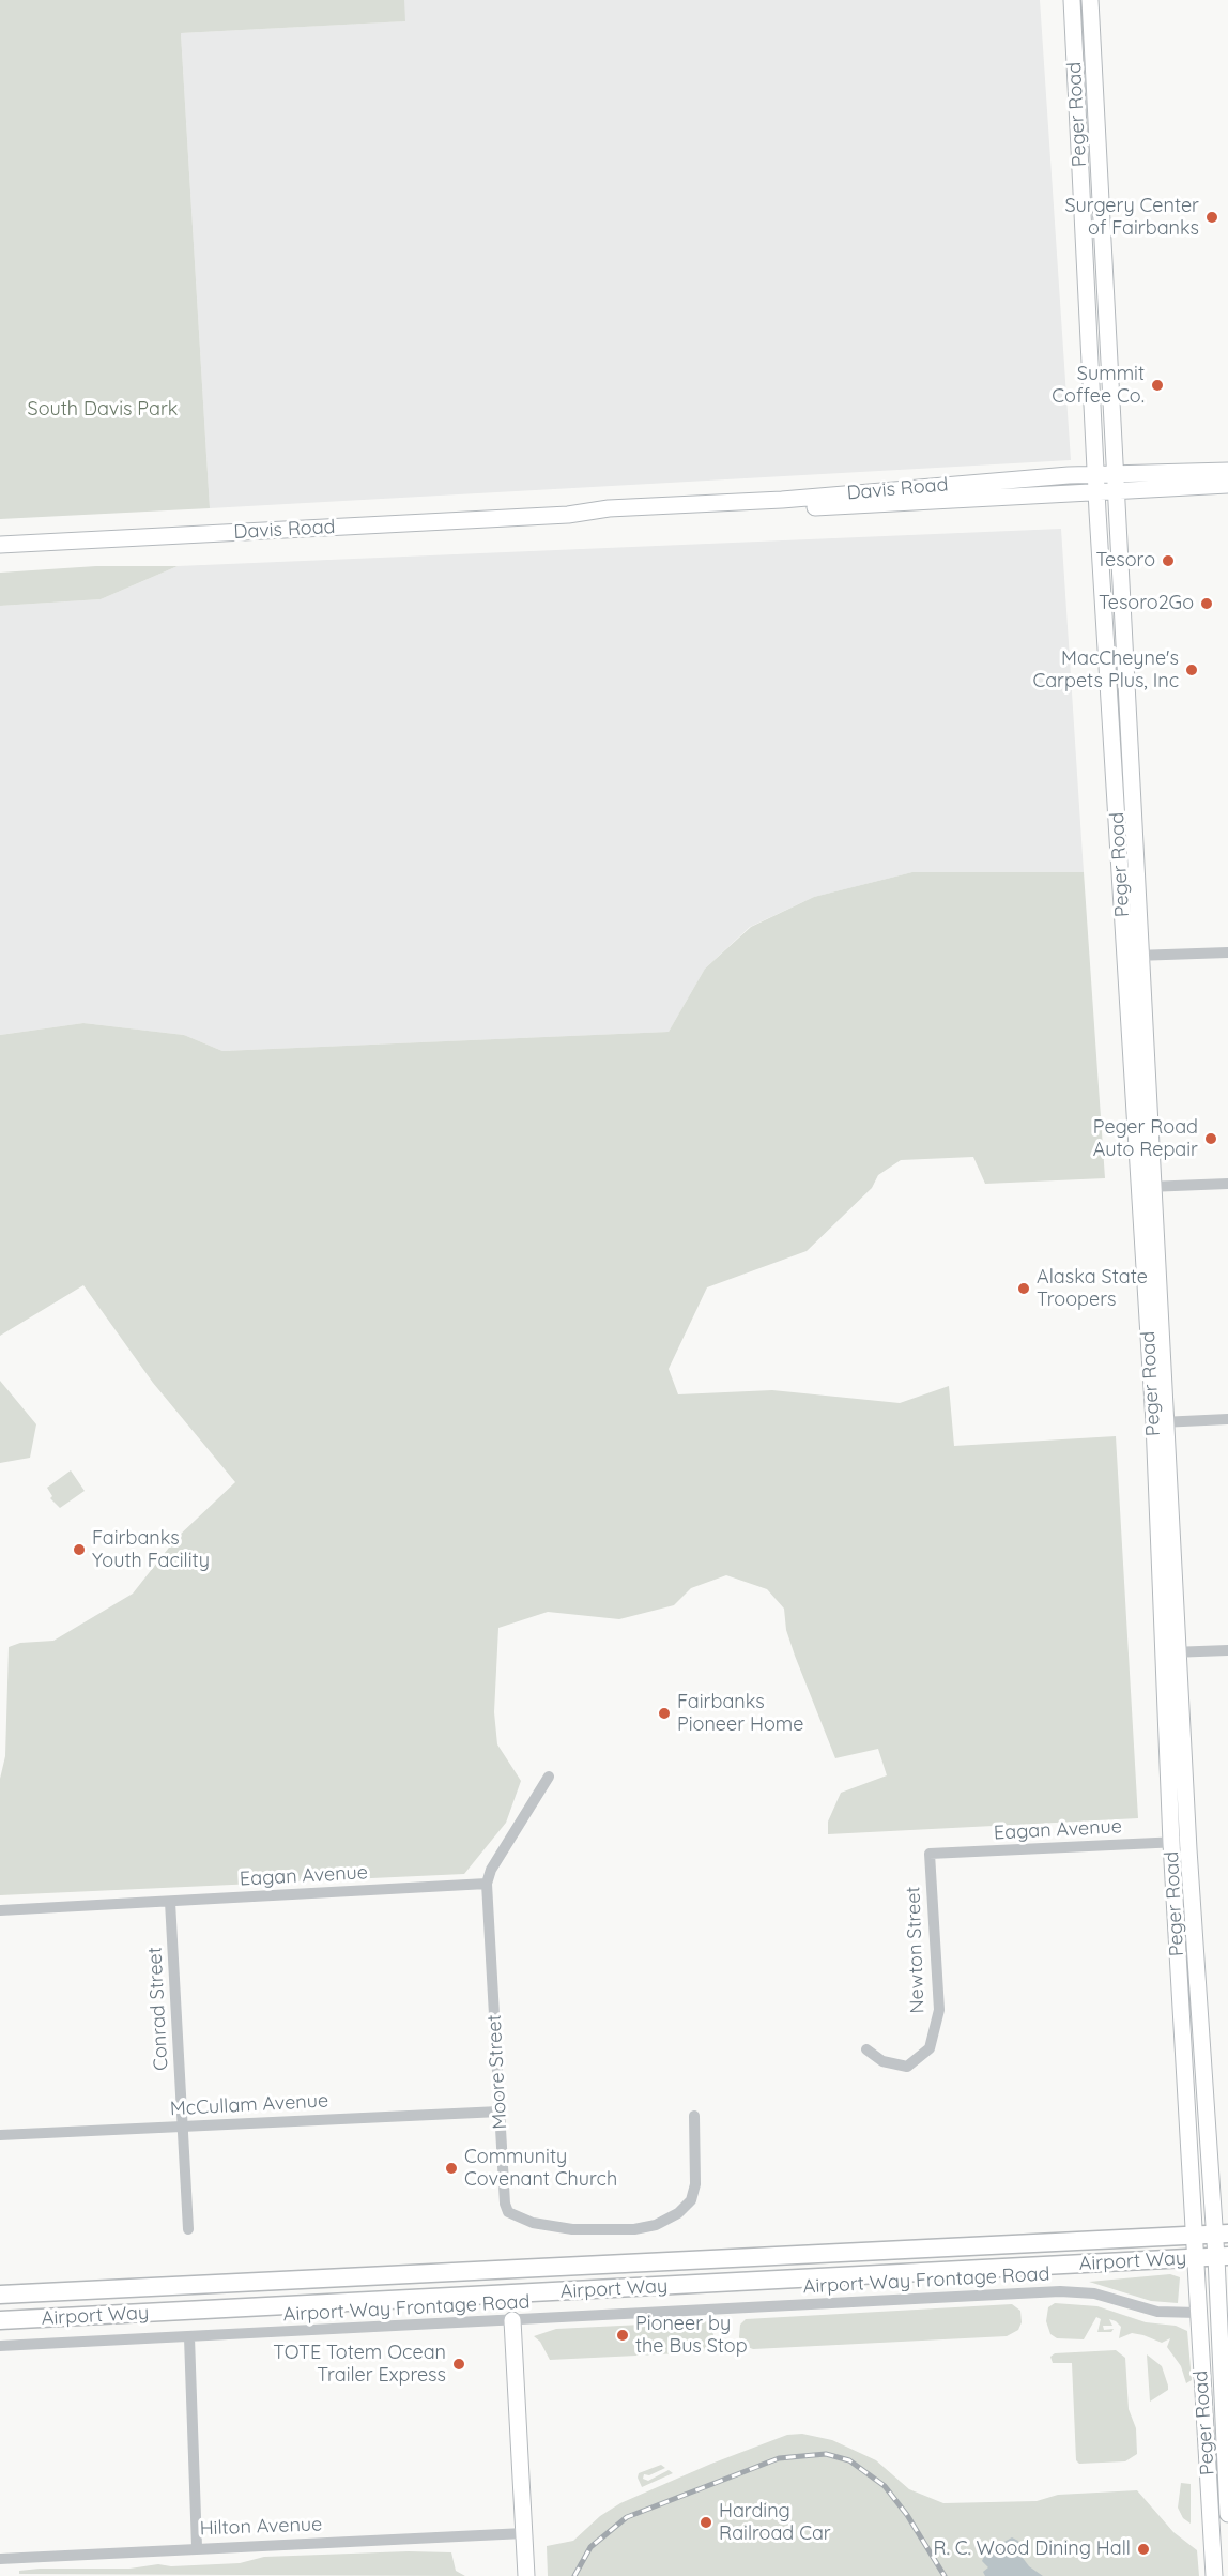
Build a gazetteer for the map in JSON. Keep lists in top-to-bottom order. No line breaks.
{"streets":{"main road":["Peger Road","Davis Road","Airport Way"],"street":["Eagan Avenue","Newton Street","Conrad Street","Moore Street","McCullam Avenue","Airport Way Frontage Road","Hilton Avenue"]},"crossings":[["Peger Road","Davis Road"],["Peger Road","Eagan Avenue"],["Peger Road","Airport Way"],["Peger Road","Airport Way Frontage Road"],["Eagan Avenue","Newton Street"],["Eagan Avenue","Conrad Street"],["Eagan Avenue","Moore Street"],["Conrad Street","McCullam Avenue"],["Moore Street","McCullam Avenue"]],"parks":["South Davis Park"],"places":["Surgery Center of Fairbanks","Summit Coffee Co.","Tesoro","Tesoro2Go","MacCheyne's Carpets Plus, Inc","Peger Road Auto Repair","Alaska State Troopers","Fairbanks Youth Facility","Fairbanks Pioneer Home","Community Covenant Church","Pioneer by the Bus Stop","TOTE Totem Ocean Trailer Express","Harding Railroad Car","R. C. Wood Dining Hall"]}
